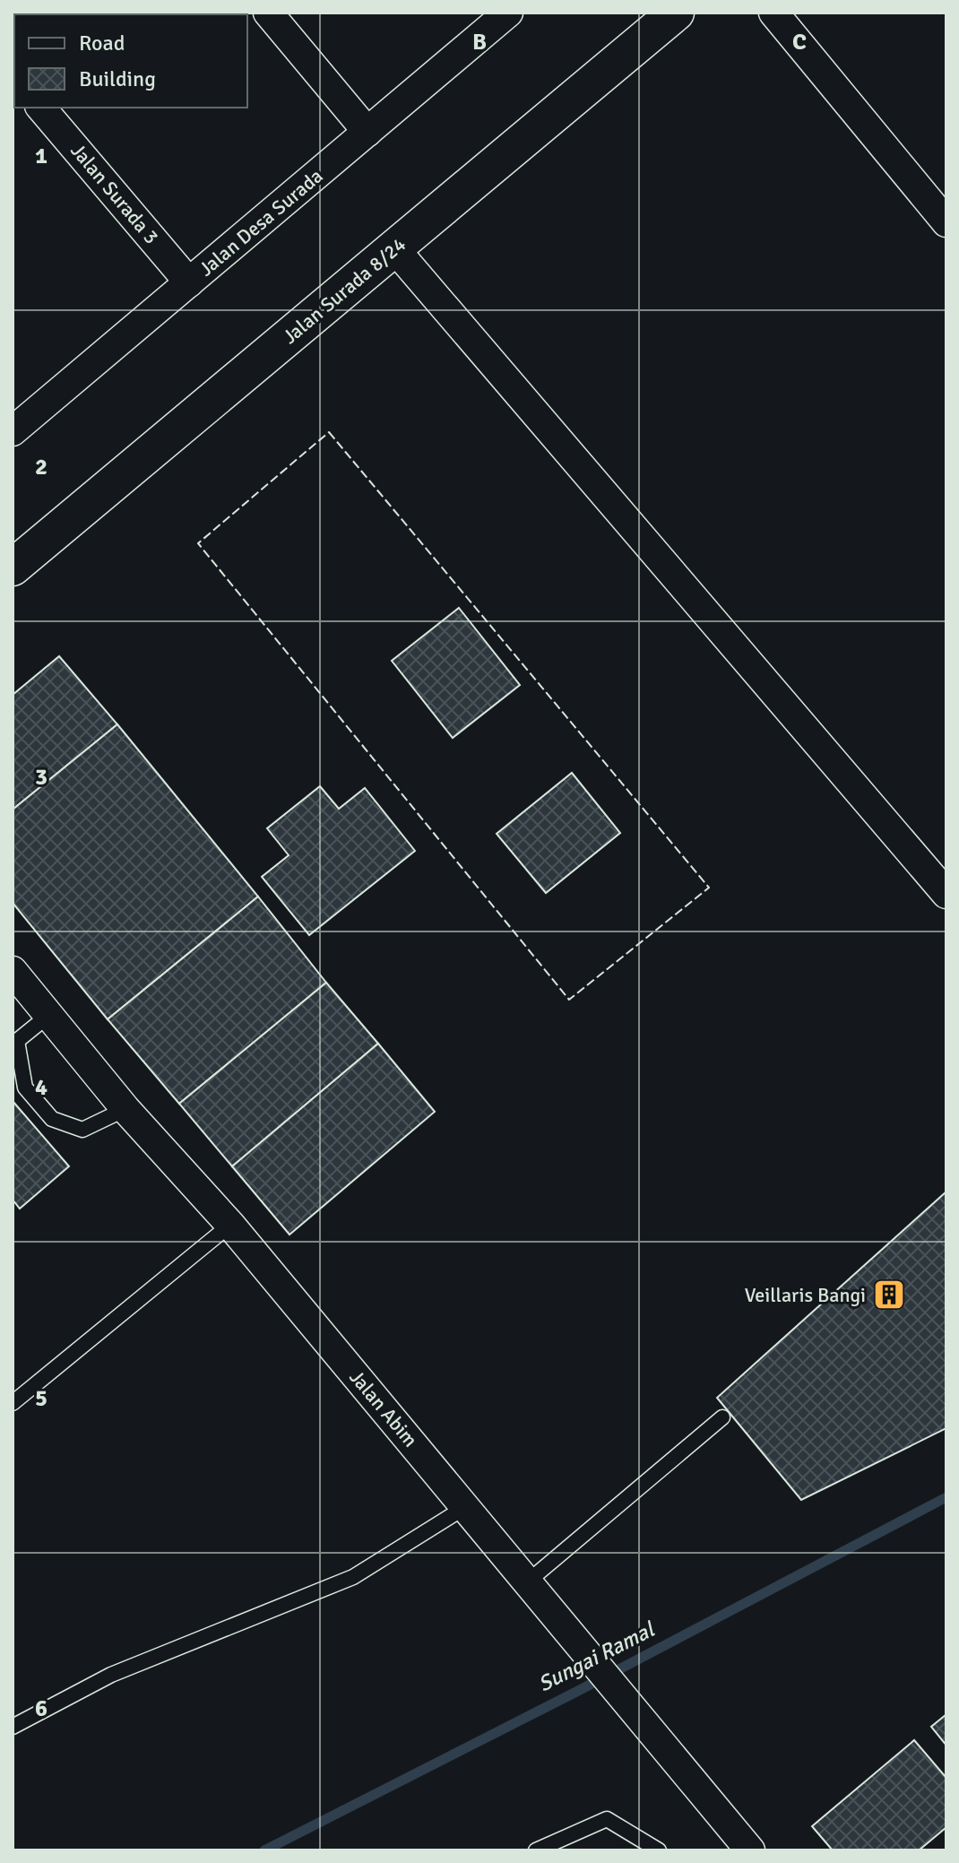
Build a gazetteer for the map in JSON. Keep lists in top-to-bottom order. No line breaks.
{"streets":{"street":["Jalan Surada 3","Jalan Desa Surada","Jalan Surada 8/24","Jalan Abim"]},"crossings":[["Jalan Surada 3","Jalan Desa Surada"]],"water":["Sungai Ramal"],"places":{"building":["Veillaris Bangi"]},"legend":["Road","Building"],"grid":{"columns":["B","C"],"rows":["1","2","3","4","5","6"]}}
